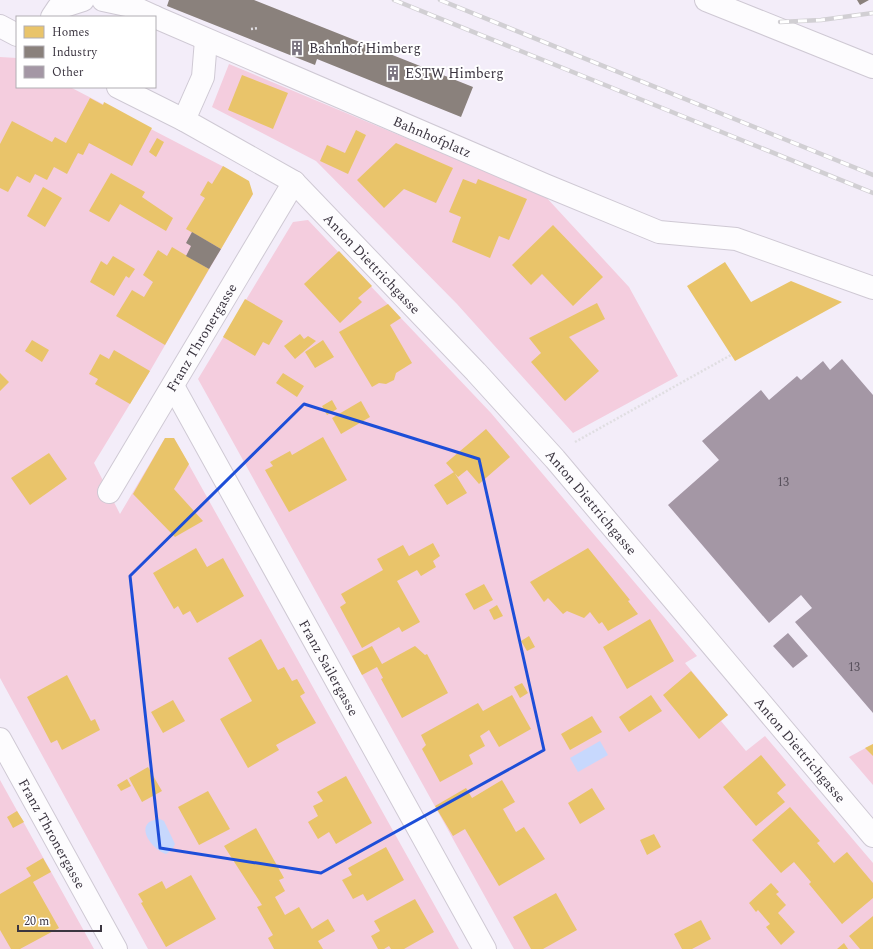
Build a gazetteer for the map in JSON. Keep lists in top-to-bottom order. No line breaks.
{"streets":{"street":["Bahnhofplatz","Anton Diettrichgasse","Franz Thronergasse","Franz Sailergasse"]},"crossings":[["Anton Diettrichgasse","Franz Thronergasse"],["Franz Thronergasse","Franz Sailergasse"]],"places":{"building":["Bahnhof Himberg","ESTW Himberg"]},"house_numbers":["13","13"],"legend":["Homes","Industry","Other"],"scale_bar":"20 m"}
